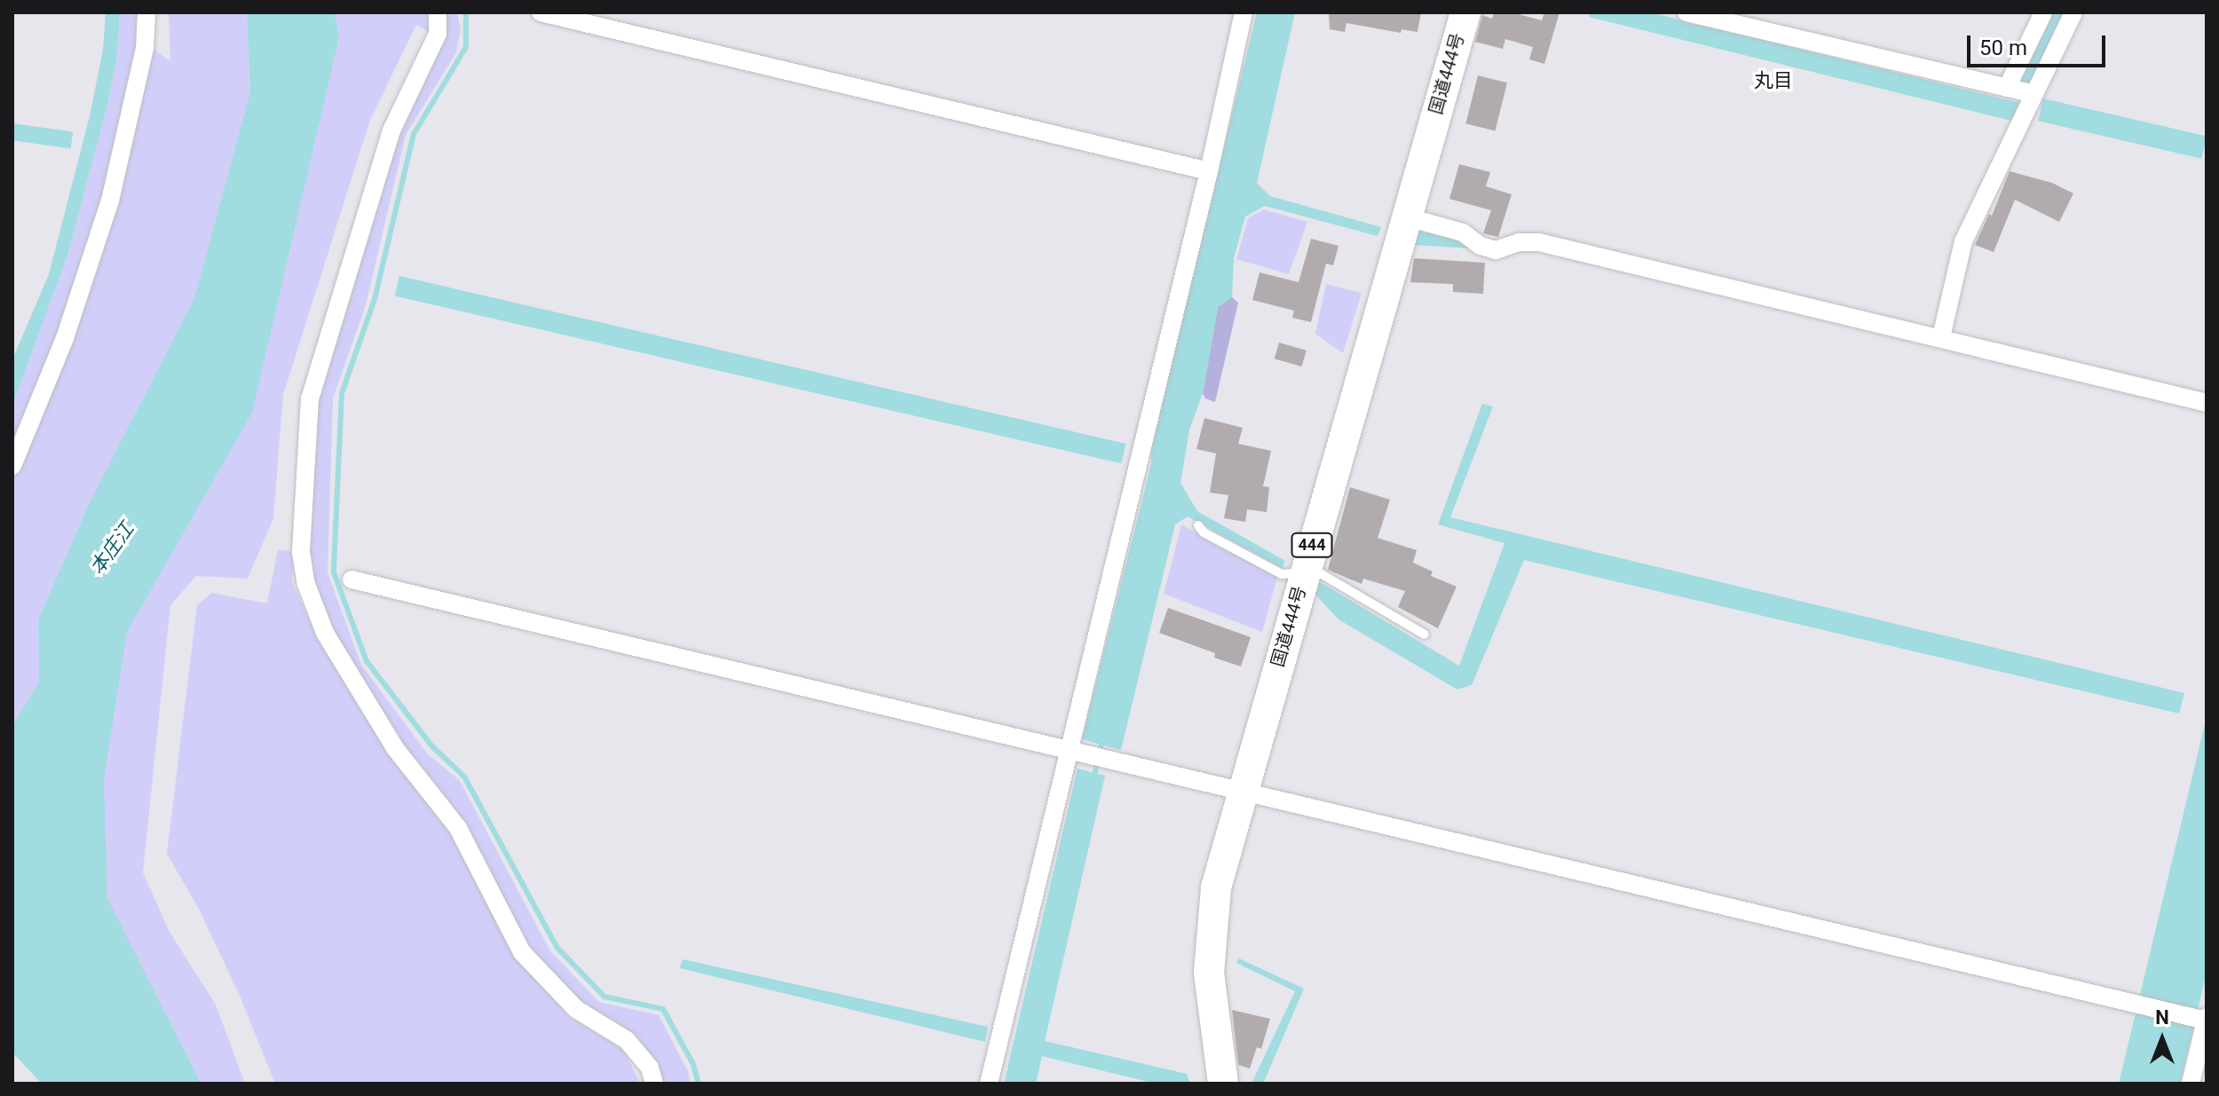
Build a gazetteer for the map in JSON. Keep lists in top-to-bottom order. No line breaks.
{"streets":{"highway":["国道444号","444"]},"districts":["丸目"],"water":["本庄江"],"scale_bar":"50 m","north":"top"}
